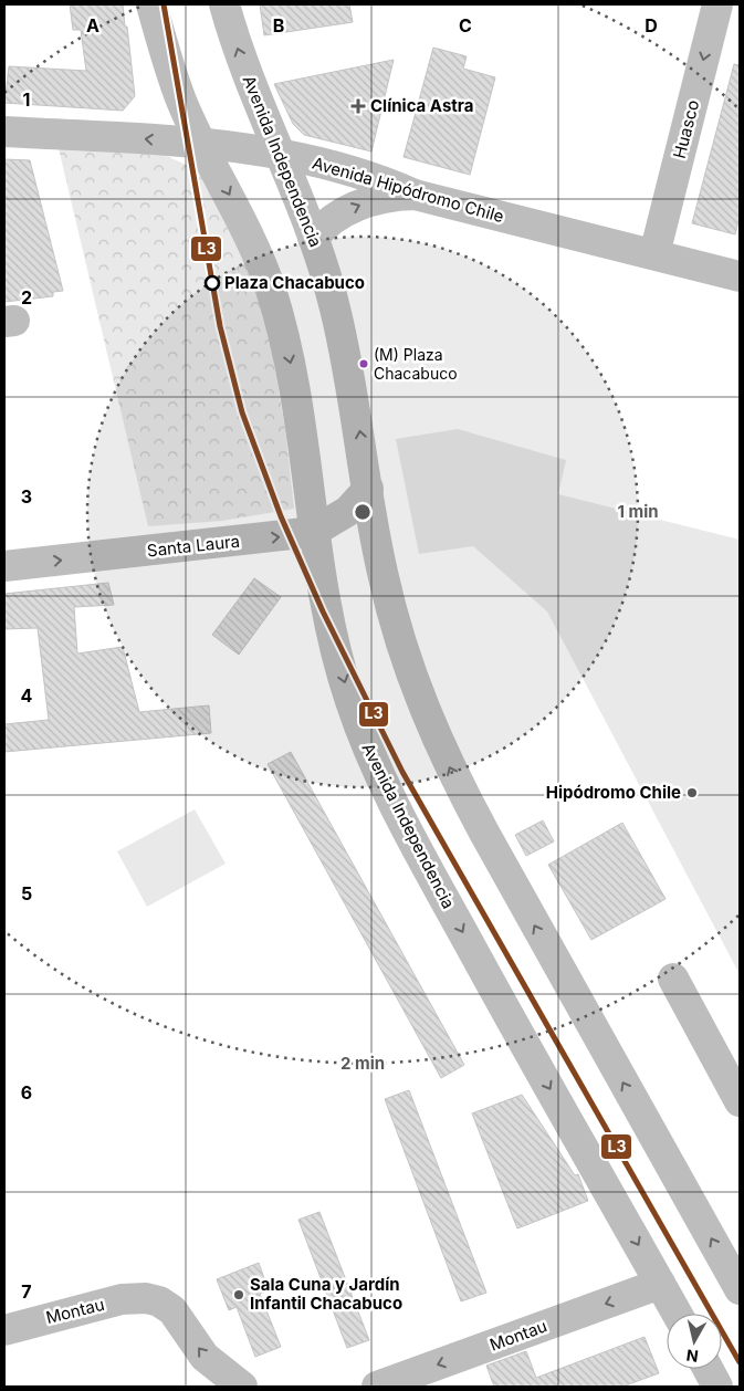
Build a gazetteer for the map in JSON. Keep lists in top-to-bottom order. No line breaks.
{"streets":{"main road":["Huasco","Avenida Independencia","Avenida Hipódromo Chile","Santa Laura","Montau"]},"crossings":[["Huasco","Avenida Hipódromo Chile"],["Avenida Independencia","Avenida Hipódromo Chile"],["Avenida Independencia","Santa Laura"],["Avenida Independencia","Montau"]],"one_way":["Huasco","Santa Laura","Montau"],"places":{"health":["Clínica Astra"],"other":["Plaza Chacabuco","(M) Plaza Chacabuco","Hipódromo Chile","Sala Cuna y Jardín Infantil Chacabuco"]},"lines":["transit line L3"],"north":"bottom","grid":{"columns":["A","B","C","D"],"rows":["1","2","3","4","5","6","7"]},"rings":["1 min","2 min"]}
